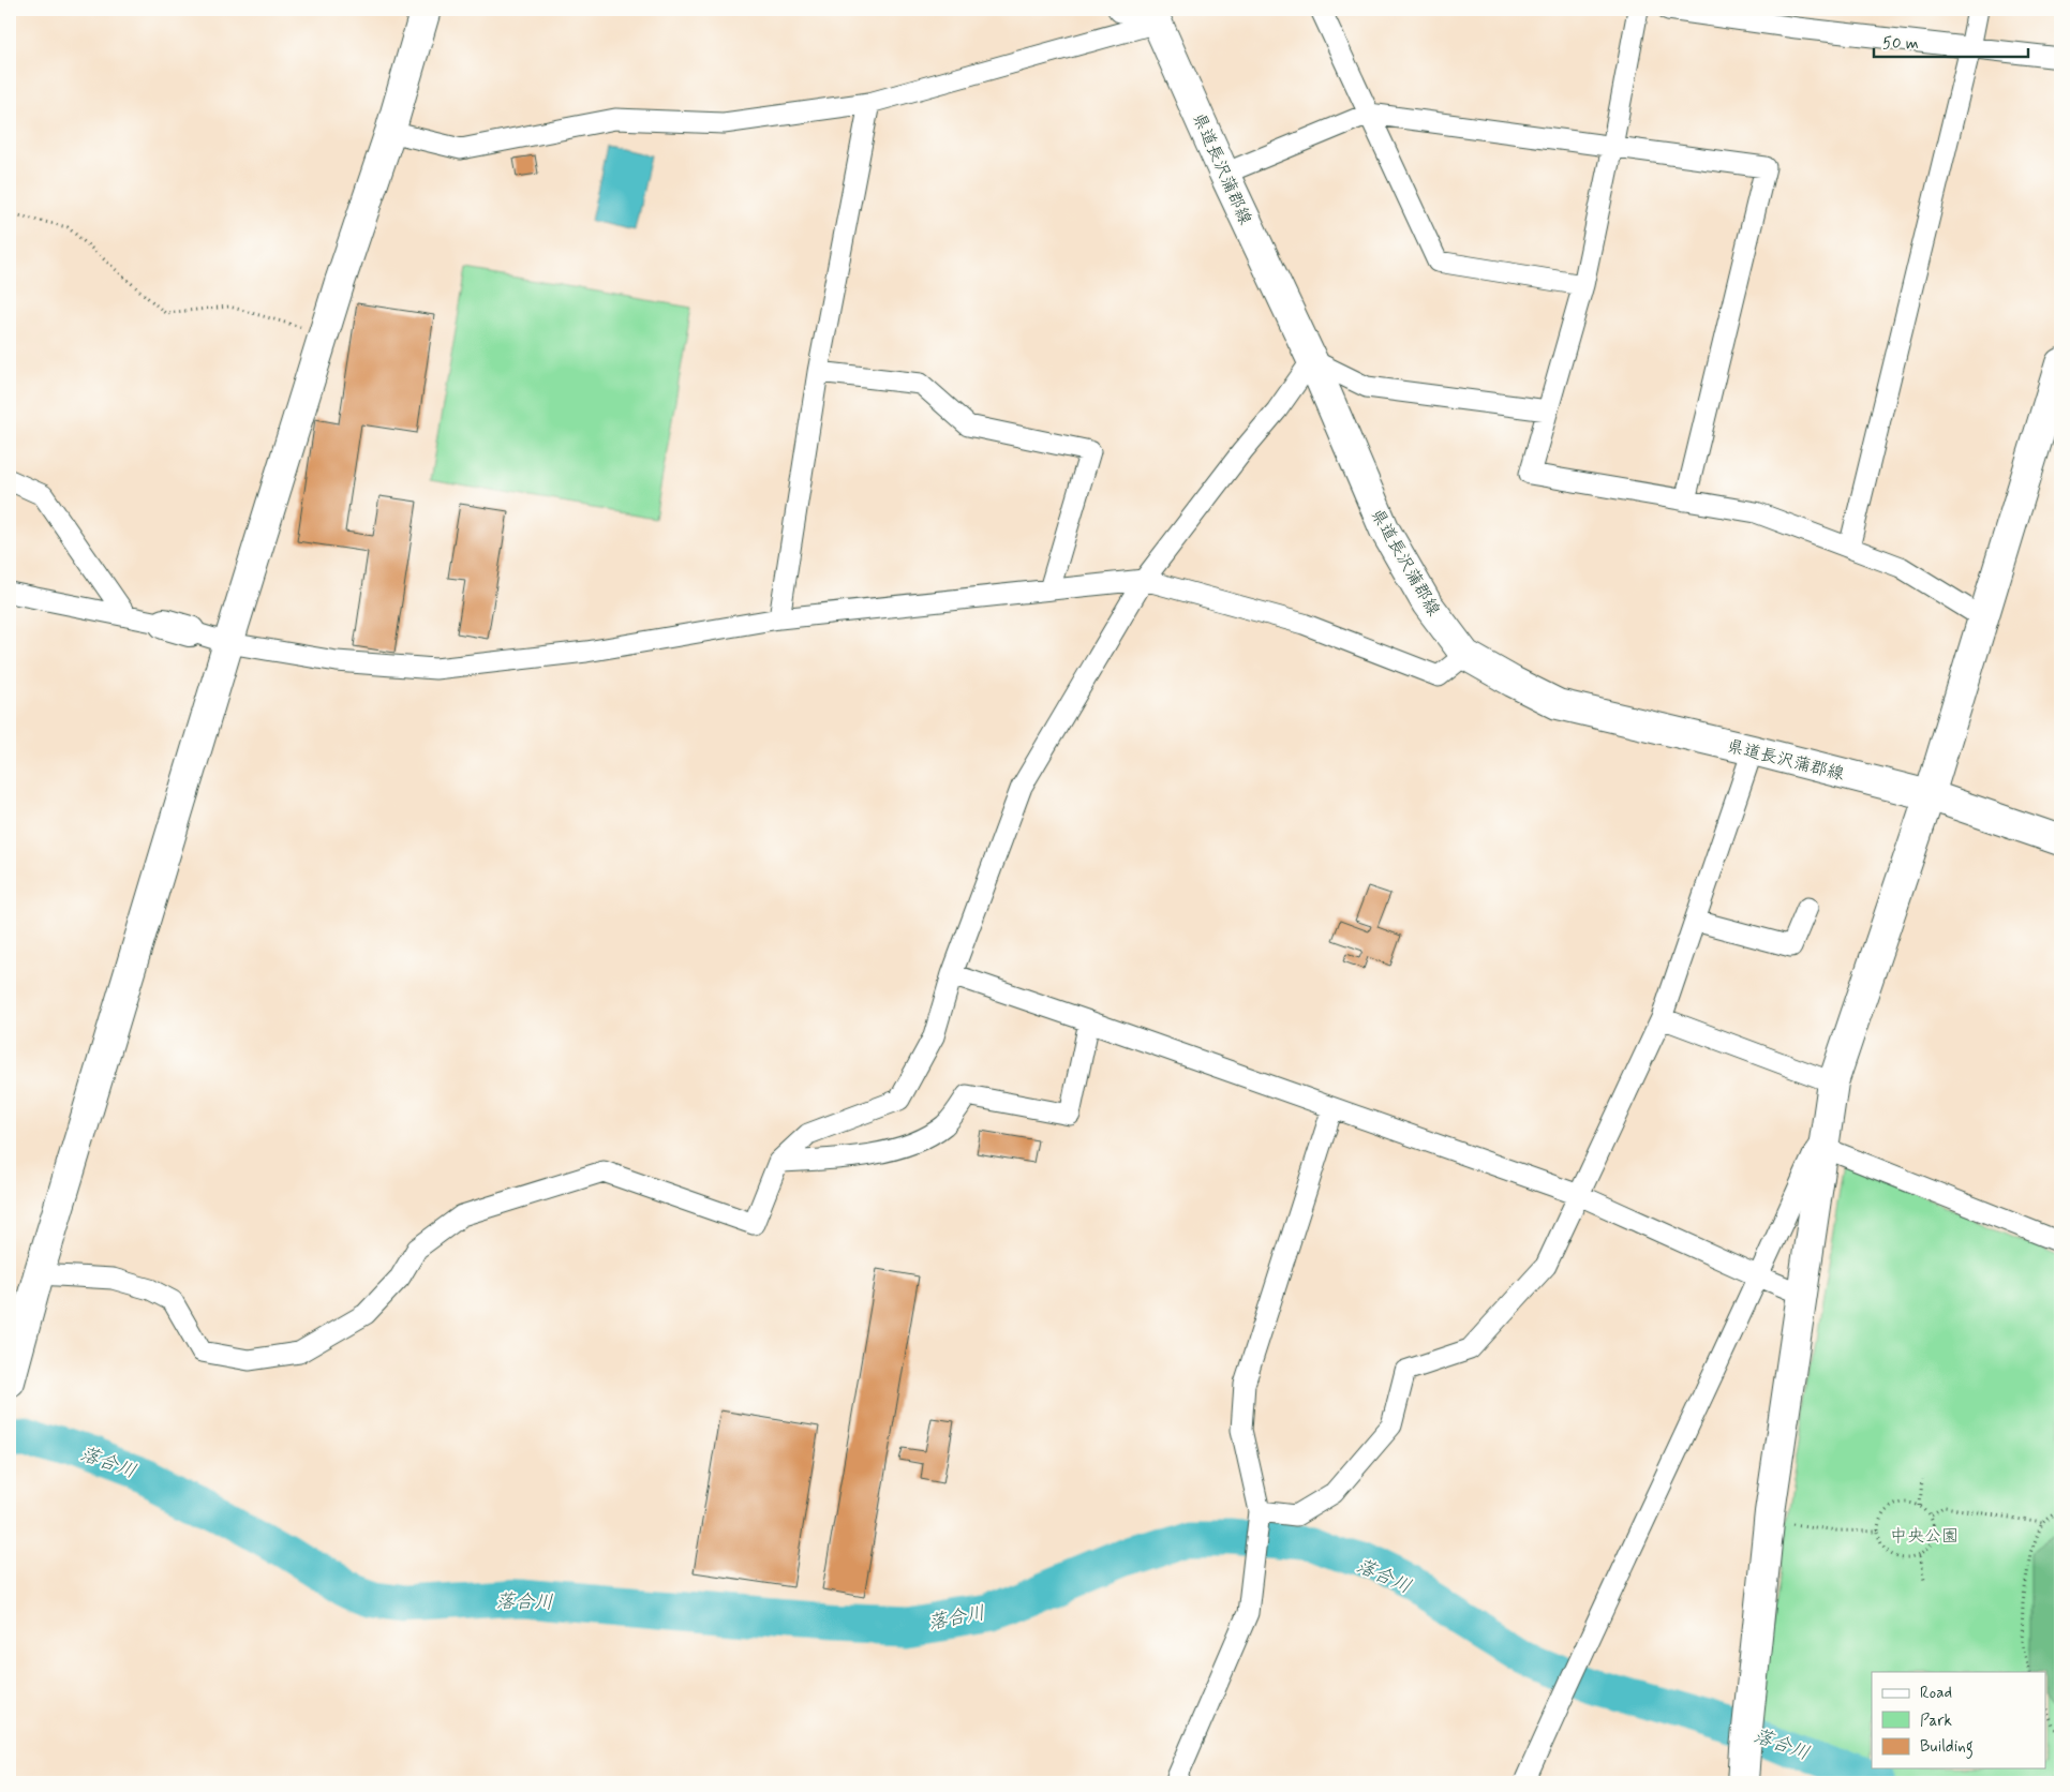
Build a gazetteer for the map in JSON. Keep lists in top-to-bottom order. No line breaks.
{"streets":{"street":["県道長沢蒲郡線"]},"water":["落合川"],"parks":["中央公園"],"legend":["Road","Park","Building"],"scale_bar":"50 m"}
